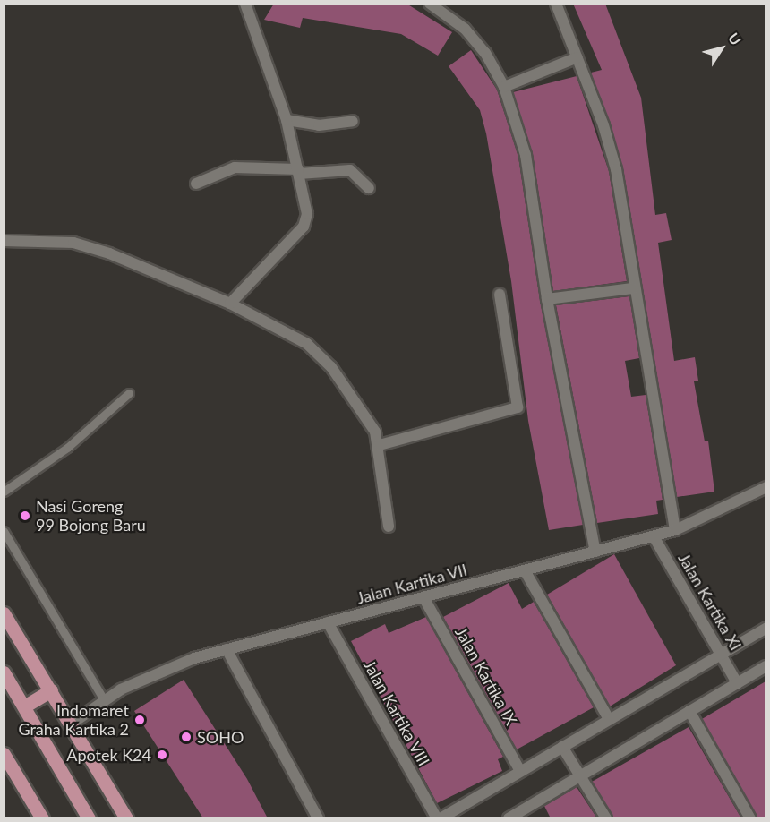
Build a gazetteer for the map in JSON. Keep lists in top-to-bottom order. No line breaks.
{"streets":{"street":["Jalan Kartika VII","Jalan Kartika XI","Jalan Kartika IX","Jalan Kartika VIII"]},"crossings":[["Jalan Kartika VII","Jalan Kartika XI"],["Jalan Kartika VII","Jalan Kartika IX"],["Jalan Kartika VII","Jalan Kartika VIII"]],"places":["Nasi Goreng 99 Bojong Baru","Indomaret Graha Kartika 2","SOHO","Apotek K24"],"north":"top right"}
